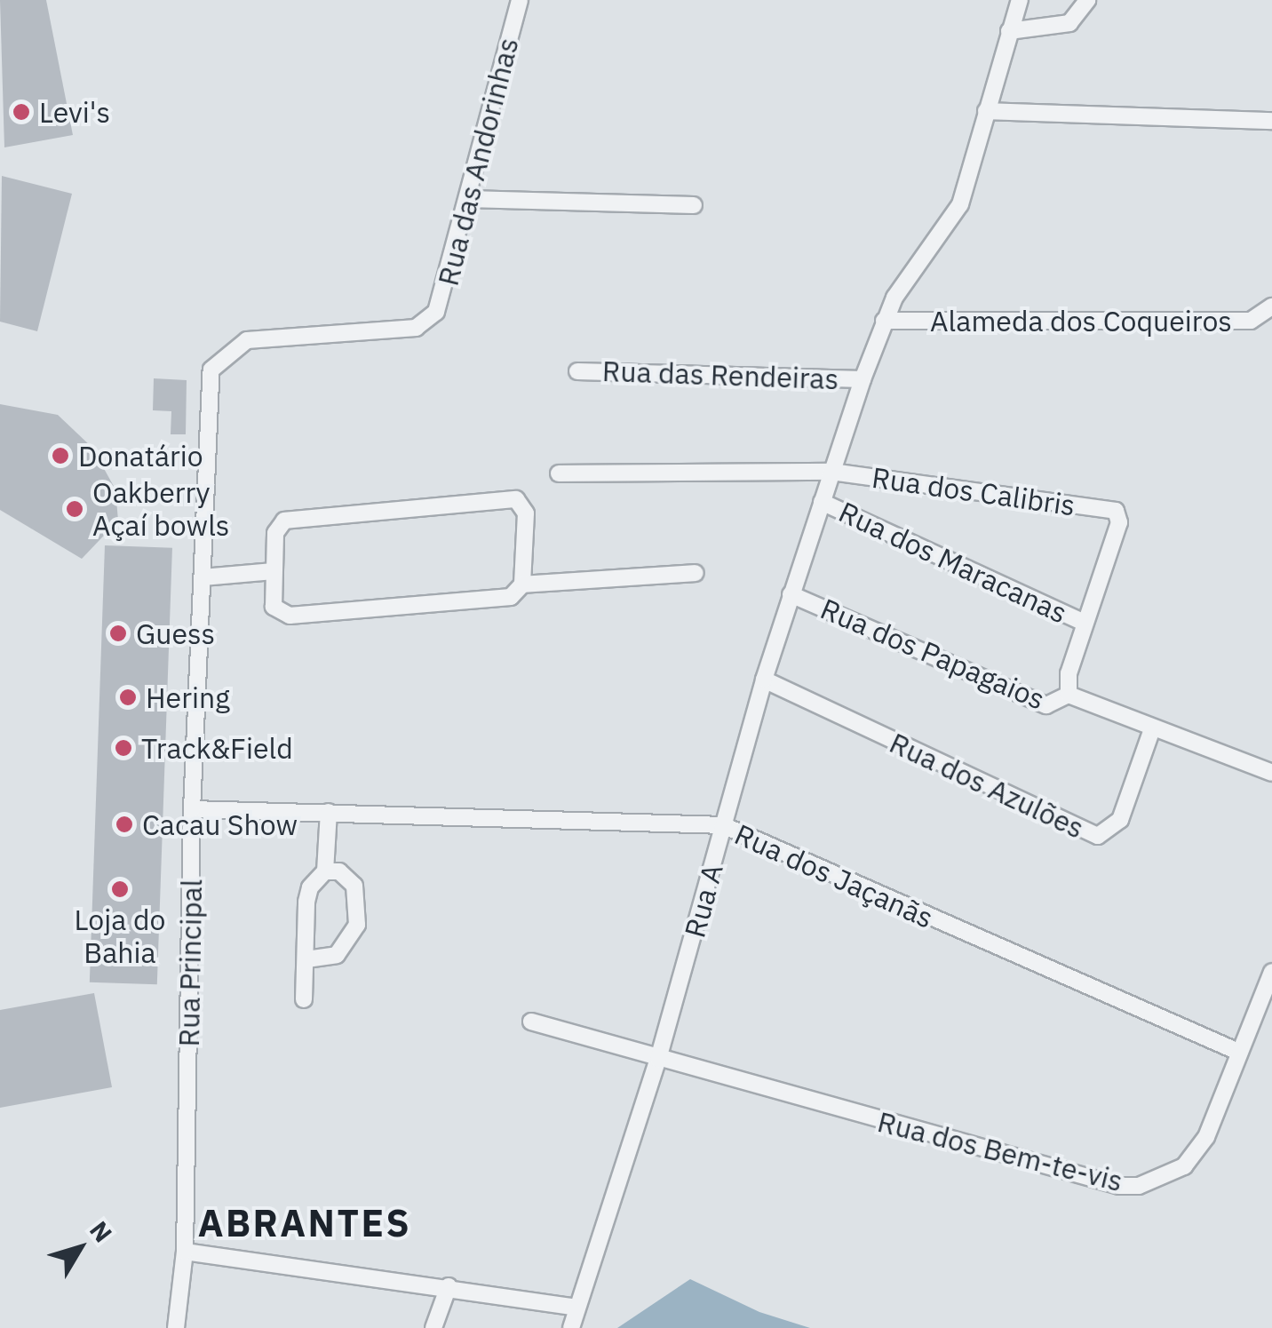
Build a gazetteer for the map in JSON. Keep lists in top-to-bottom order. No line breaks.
{"streets":{"street":["Rua das Andorinhas","Alameda dos Coqueiros","Rua das Rendeiras","Rua dos Calibris","Rua dos Maracanas","Rua dos Papagaios","Rua dos Azulões","Rua dos Jaçanãs","Rua A","Rua Principal","Rua dos Bem-te-vis"]},"crossings":[["Rua das Andorinhas","Rua Principal"],["Alameda dos Coqueiros","Rua A"],["Rua das Rendeiras","Rua A"],["Rua dos Calibris","Rua dos Maracanas"],["Rua dos Calibris","Rua A"],["Rua dos Maracanas","Rua dos Papagaios"],["Rua dos Maracanas","Rua A"],["Rua dos Papagaios","Rua dos Azulões"],["Rua dos Papagaios","Rua A"],["Rua dos Azulões","Rua A"],["Rua dos Jaçanãs","Rua A"],["Rua dos Jaçanãs","Rua Principal"],["Rua dos Jaçanãs","Rua dos Bem-te-vis"],["Rua A","Rua dos Bem-te-vis"]],"districts":["ABRANTES"],"places":["Levi's","Donatário","Oakberry Açaí bowls","Guess","Hering","Track&Field","Cacau Show","Loja do Bahia"],"north":"top right"}
